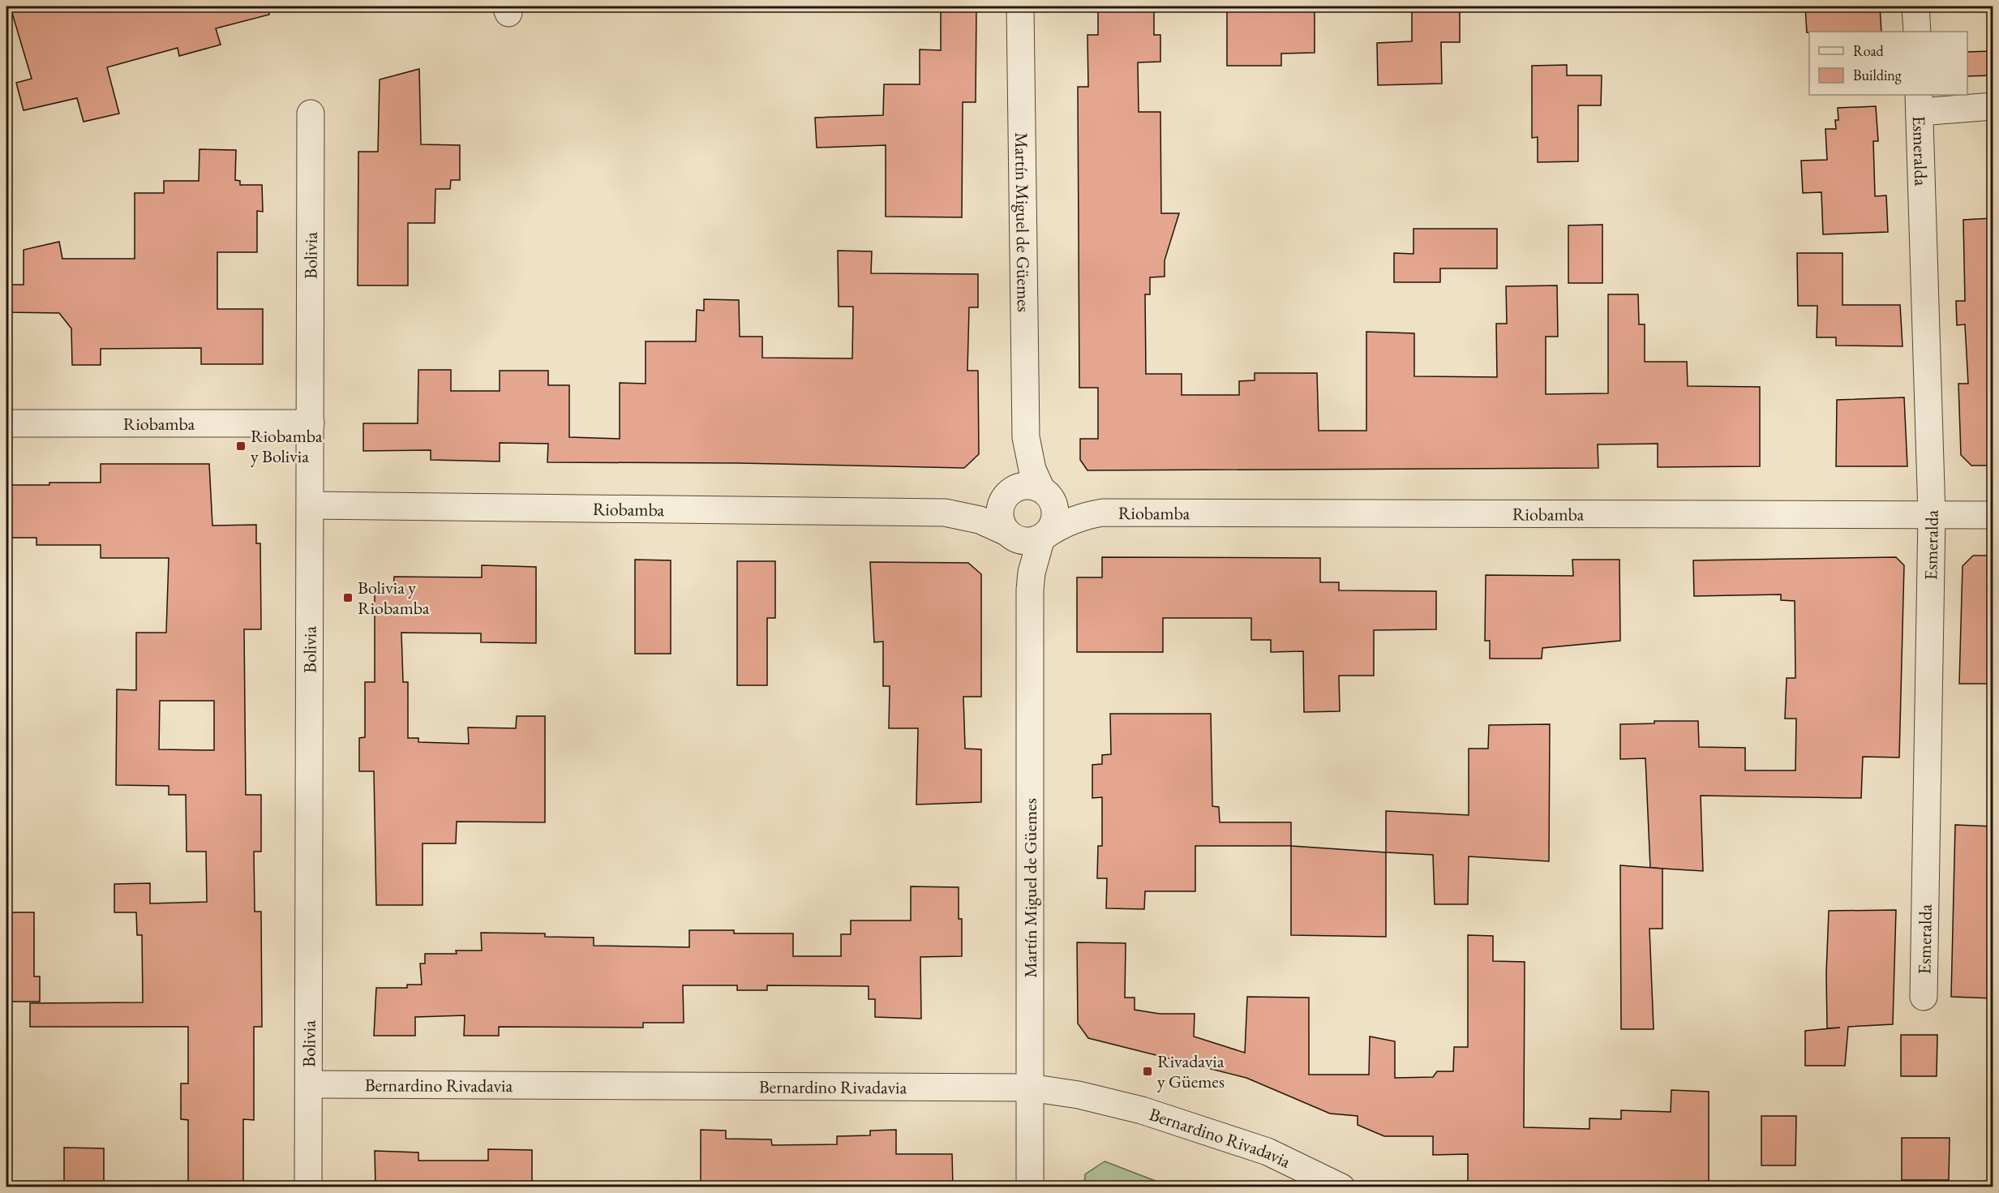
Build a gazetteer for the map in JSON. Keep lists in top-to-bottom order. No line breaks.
{"streets":{"street":["Esmeralda","Martín Miguel de Güemes","Bolivia","Riobamba","Bernardino Rivadavia"]},"crossings":[["Esmeralda","Riobamba"],["Martín Miguel de Güemes","Riobamba"],["Martín Miguel de Güemes","Bernardino Rivadavia"],["Bolivia","Riobamba"],["Bolivia","Bernardino Rivadavia"]],"places":{"transit":["Riobamba y Bolivia","Bolivia y Riobamba","Rivadavia y Güemes"]},"legend":["Road","Building"]}
